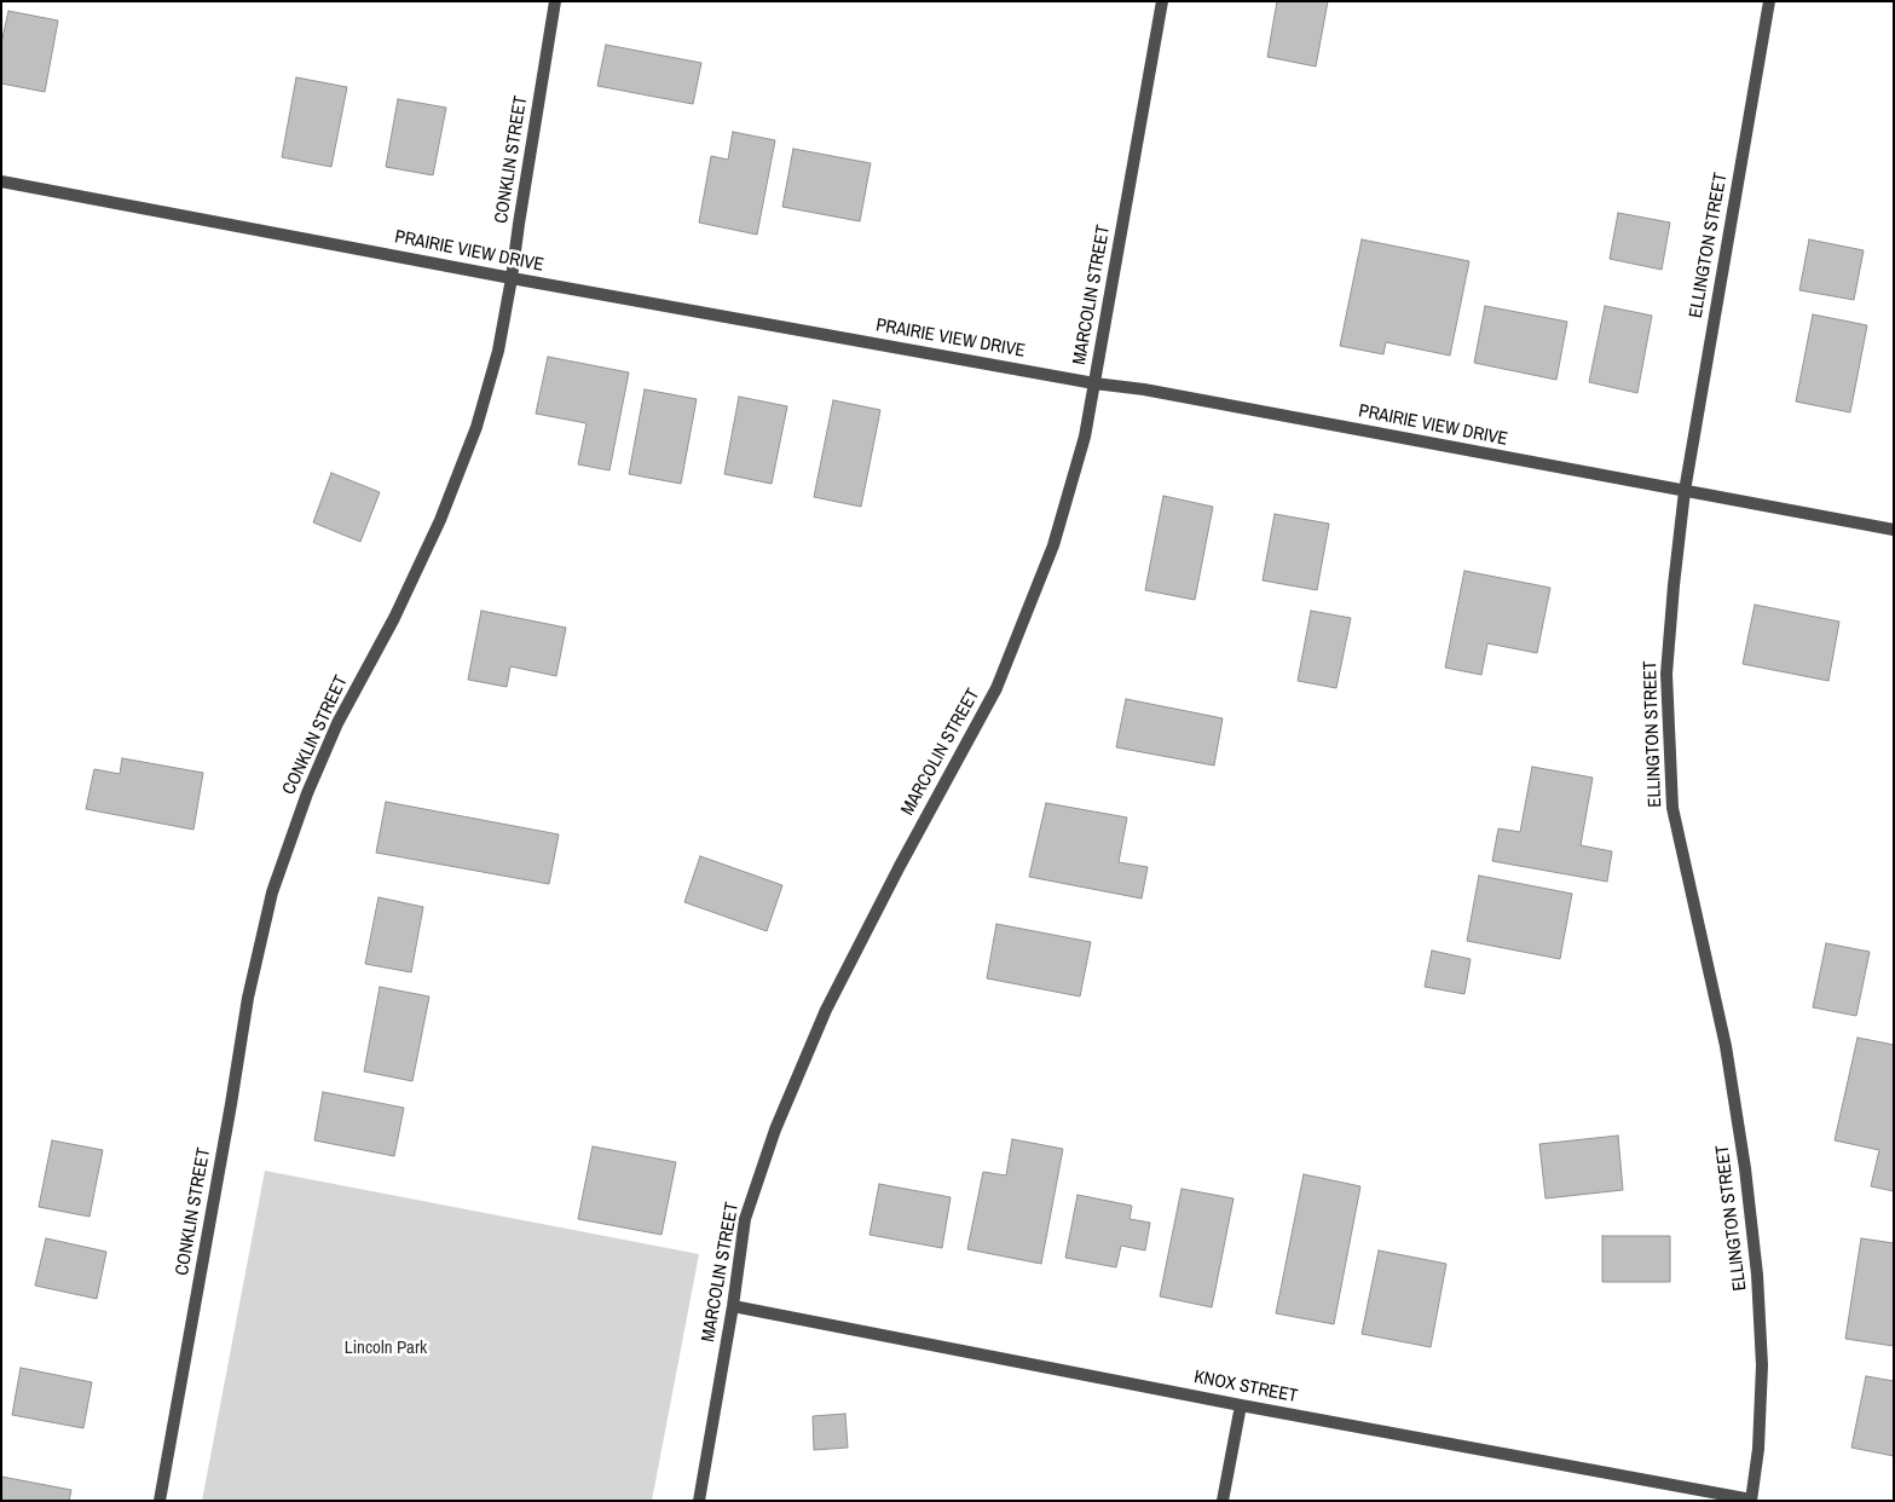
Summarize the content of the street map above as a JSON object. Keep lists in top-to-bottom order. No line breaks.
{"streets":{"street":["CONKLIN STREET","ELLINGTON STREET","PRAIRIE VIEW DRIVE","MARCOLIN STREET","KNOX STREET"]},"crossings":[["CONKLIN STREET","PRAIRIE VIEW DRIVE"],["ELLINGTON STREET","PRAIRIE VIEW DRIVE"],["ELLINGTON STREET","KNOX STREET"],["PRAIRIE VIEW DRIVE","MARCOLIN STREET"],["MARCOLIN STREET","KNOX STREET"]],"parks":["Lincoln Park"]}
